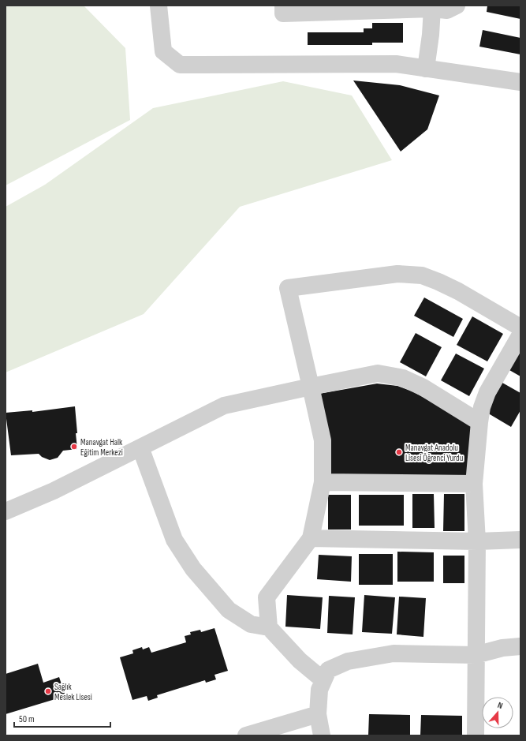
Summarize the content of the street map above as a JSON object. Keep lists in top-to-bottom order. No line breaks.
{"places":["Manavgat Halk Eğitim Merkezi","Manavgat Anadolu Lisesi Öğrenci Yurdu","Sağlık Meslek Lisesi"],"scale_bar":"50 m","north":"top"}
